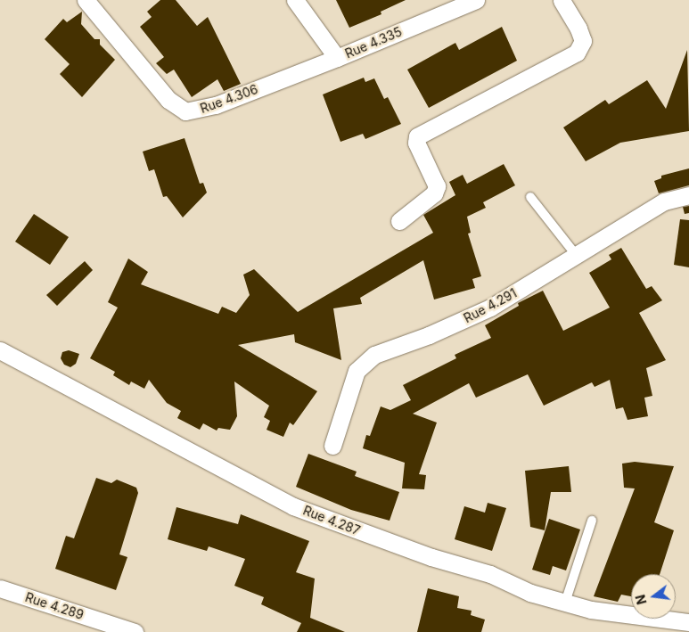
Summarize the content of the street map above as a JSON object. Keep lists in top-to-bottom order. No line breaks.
{"streets":{"street":["Rue 4.335","Rue 4.306","Rue 4.291","Rue 4.287","Rue 4.289"]},"crossings":[["Rue 4.335","Rue 4.306"]],"north":"left"}
